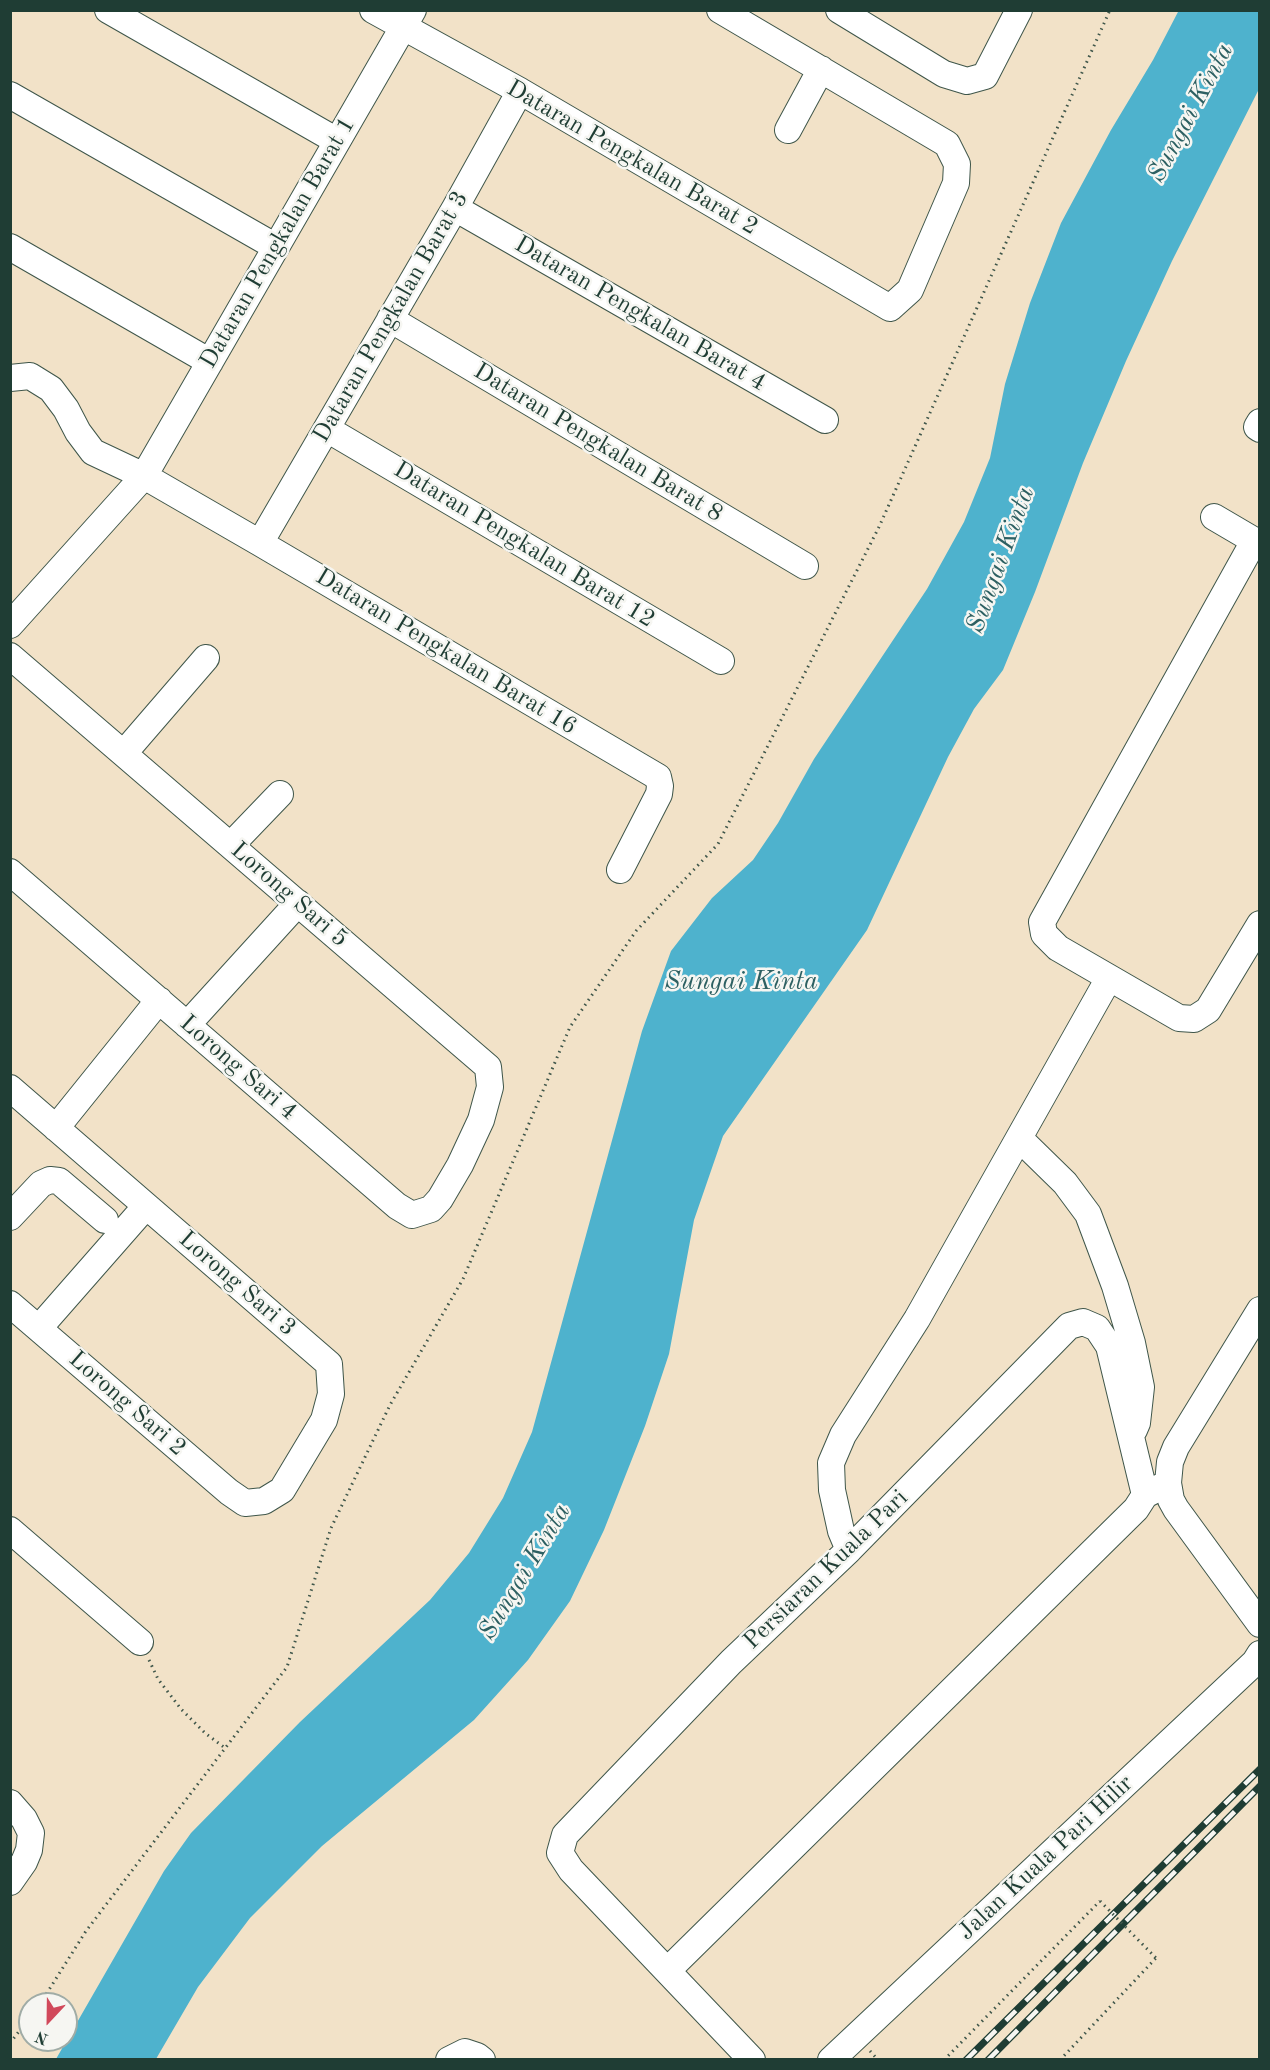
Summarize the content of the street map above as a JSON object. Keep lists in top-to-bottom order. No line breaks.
{"streets":{"street":["Dataran Pengkalan Barat 2","Dataran Pengkalan Barat 1","Dataran Pengkalan Barat 4","Dataran Pengkalan Barat 3","Dataran Pengkalan Barat 8","Dataran Pengkalan Barat 12","Dataran Pengkalan Barat 16","Lorong Sari 5","Lorong Sari 4","Lorong Sari 3","Lorong Sari 2","Persiaran Kuala Pari","Jalan Kuala Pari Hilir"]},"crossings":[["Dataran Pengkalan Barat 2","Dataran Pengkalan Barat 1"],["Dataran Pengkalan Barat 2","Dataran Pengkalan Barat 3"],["Dataran Pengkalan Barat 1","Dataran Pengkalan Barat 16"],["Dataran Pengkalan Barat 4","Dataran Pengkalan Barat 3"],["Dataran Pengkalan Barat 3","Dataran Pengkalan Barat 8"],["Dataran Pengkalan Barat 3","Dataran Pengkalan Barat 12"],["Dataran Pengkalan Barat 3","Dataran Pengkalan Barat 16"],["Lorong Sari 5","Lorong Sari 4"],["Lorong Sari 3","Lorong Sari 2"]],"water":["Sungai Kinta"],"north":"bottom"}
